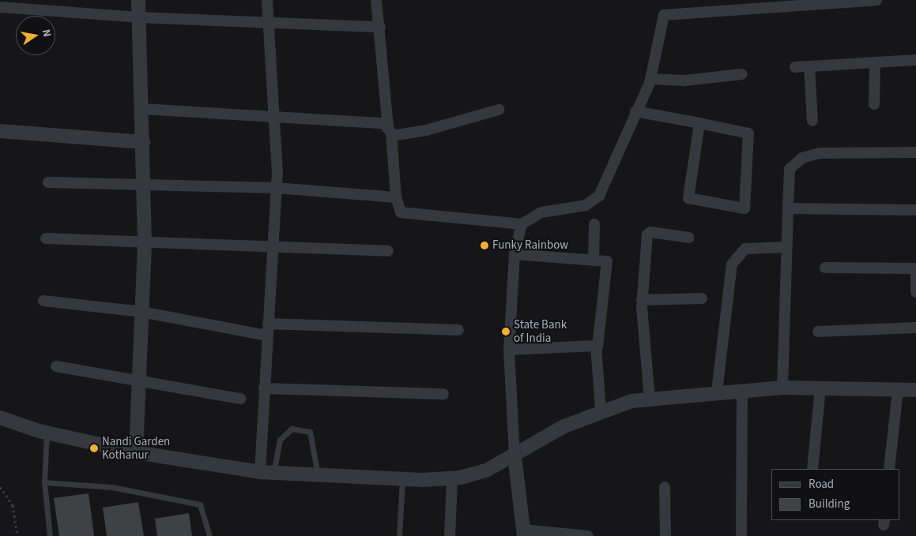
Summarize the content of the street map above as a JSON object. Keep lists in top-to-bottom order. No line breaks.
{"places":["Funky Rainbow","State Bank of India","Nandi Garden Kothanur"],"legend":["Road","Building"],"north":"right"}
